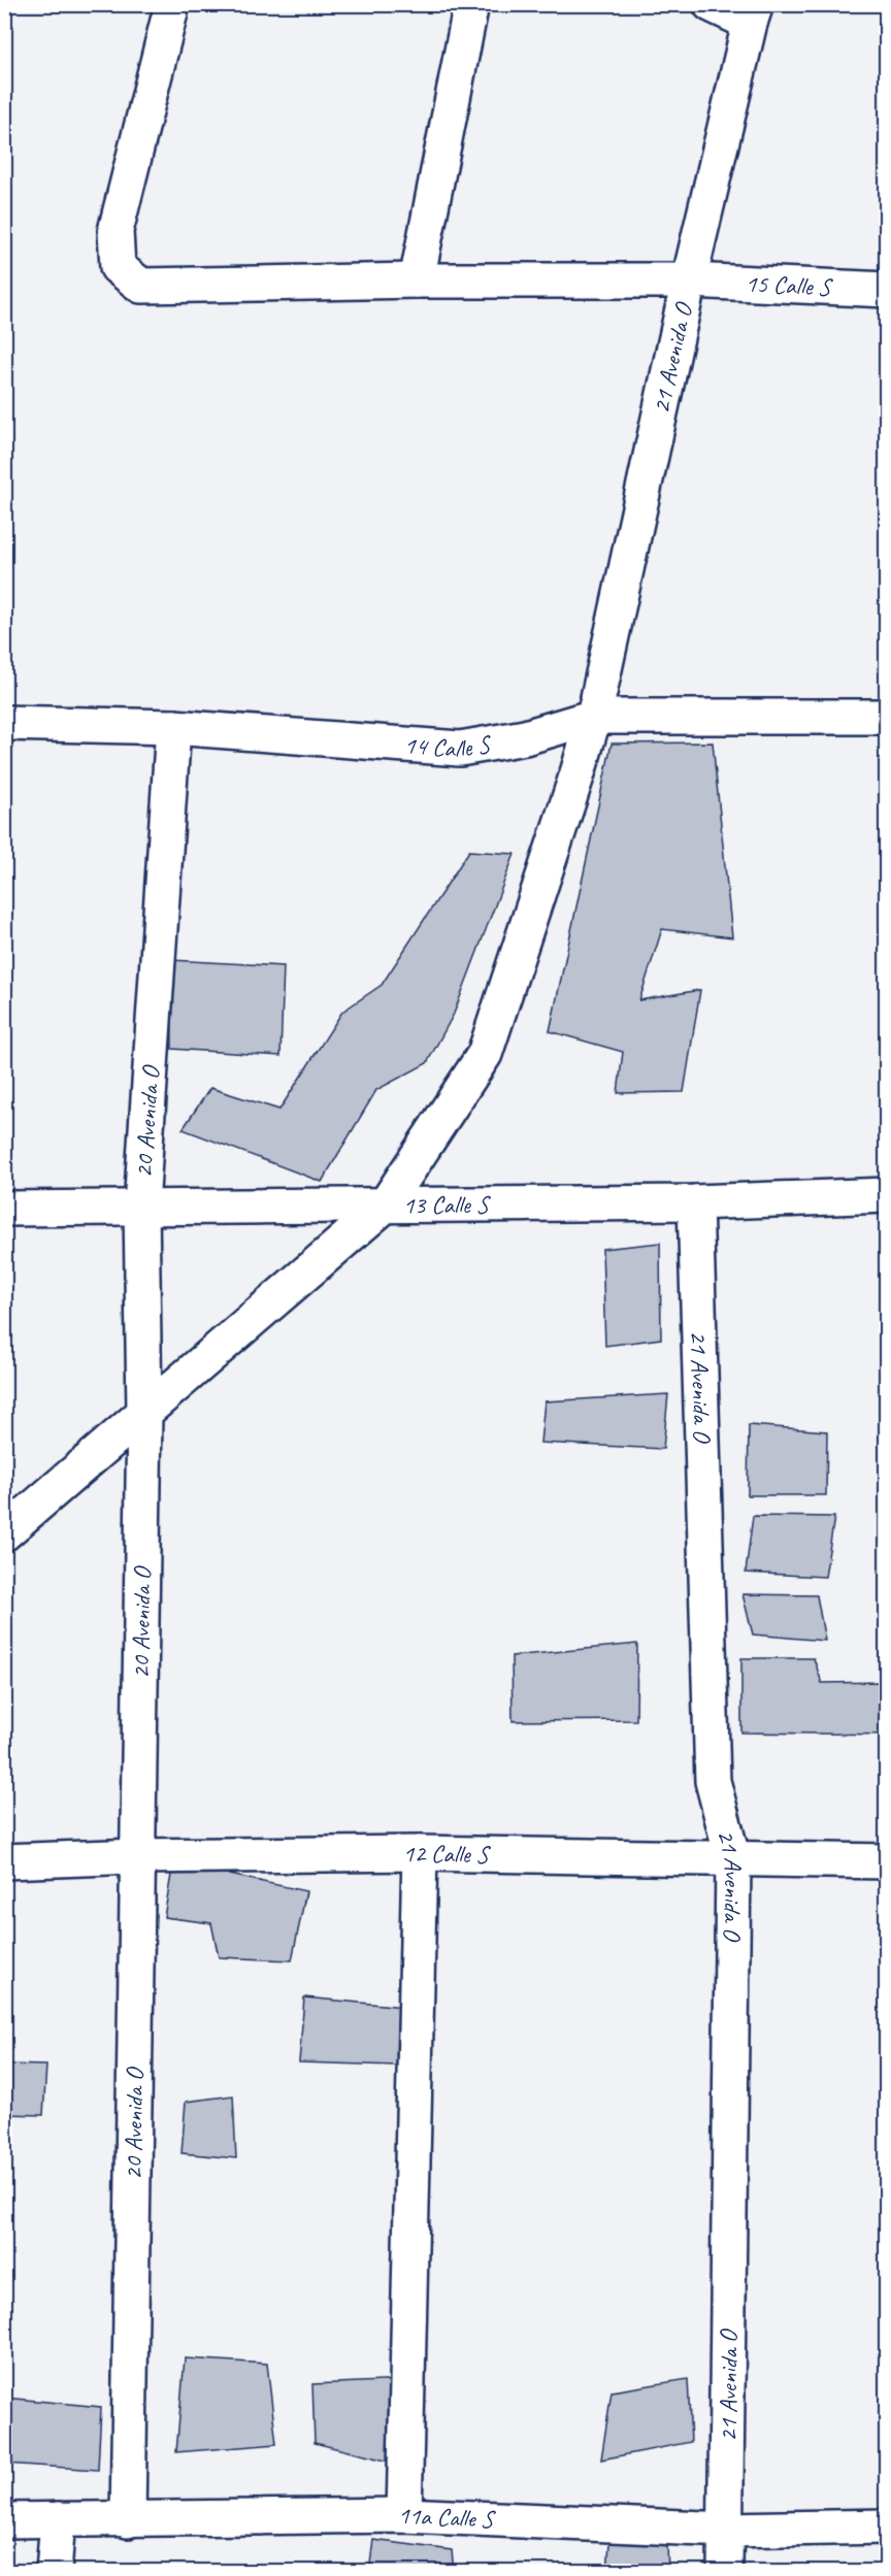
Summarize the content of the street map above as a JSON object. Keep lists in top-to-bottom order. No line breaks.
{"streets":{"street":["15 Calle S","21 Avenida O","14 Calle S","20 Avenida O","13 Calle S","12 Calle S","11a Calle S"]},"crossings":[["15 Calle S","21 Avenida O"],["21 Avenida O","14 Calle S"],["21 Avenida O","20 Avenida O"],["21 Avenida O","13 Calle S"],["21 Avenida O","12 Calle S"],["21 Avenida O","11a Calle S"],["14 Calle S","20 Avenida O"],["20 Avenida O","13 Calle S"],["20 Avenida O","12 Calle S"],["20 Avenida O","11a Calle S"]]}
